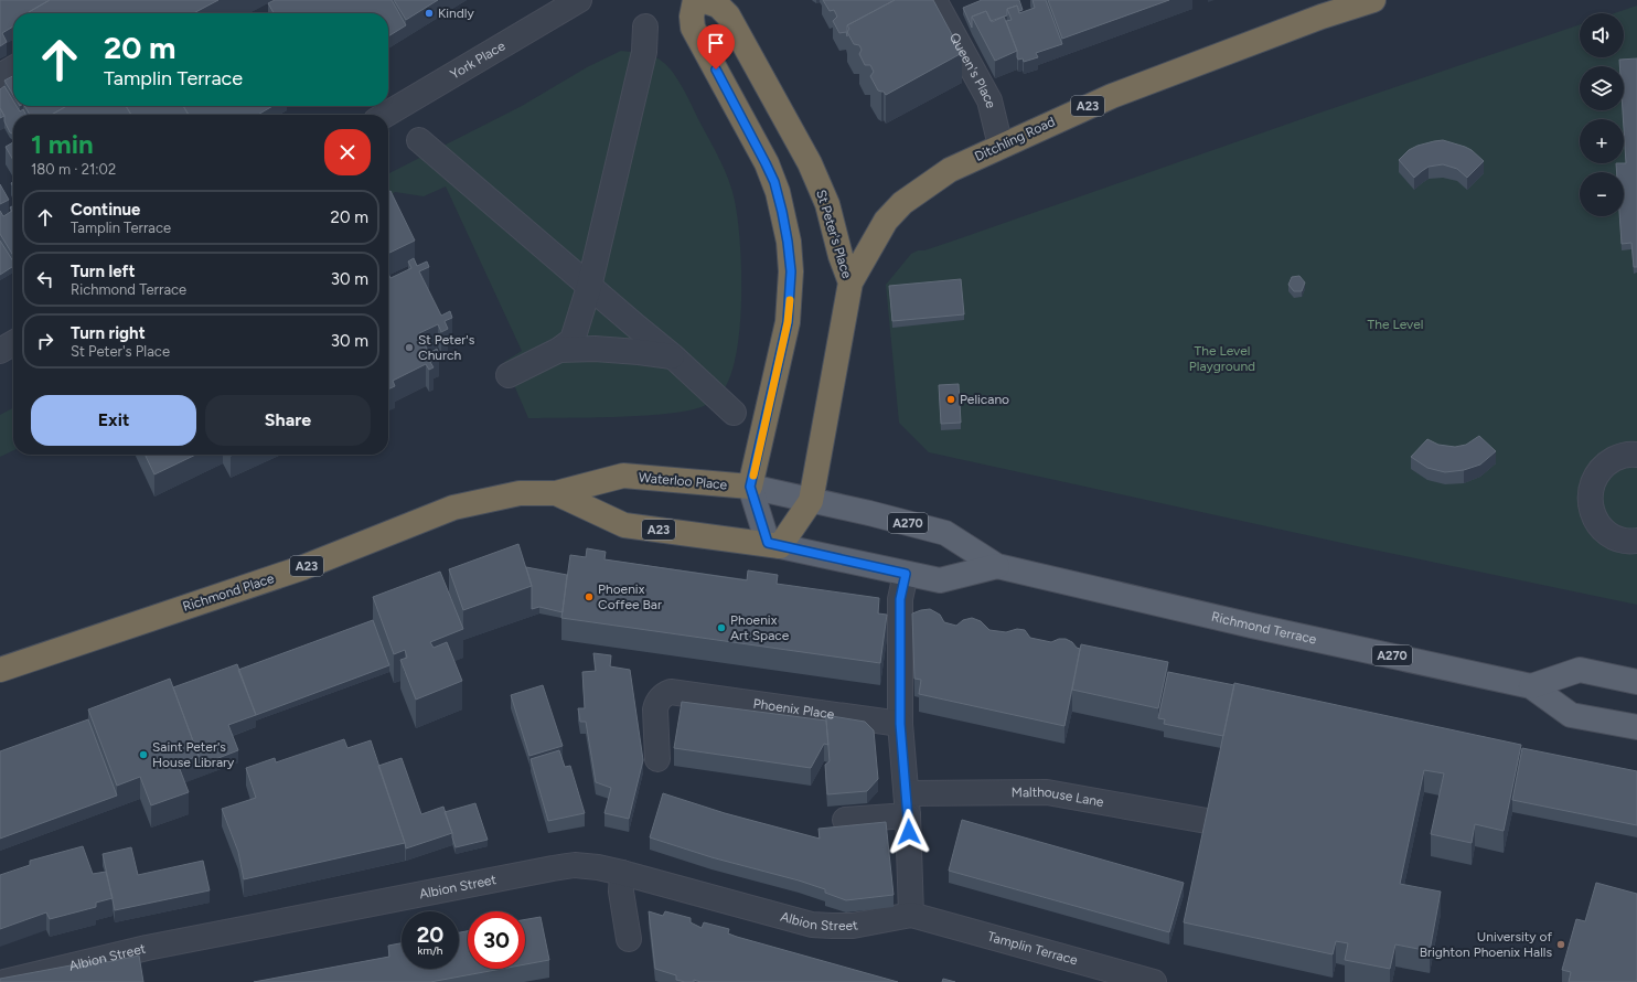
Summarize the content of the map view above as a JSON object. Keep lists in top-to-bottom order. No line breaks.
{"streets":{"highway":["A23","Ditchling Road","St Peter's Place","Waterloo Place","Richmond Place"],"main road":["A270","Richmond Terrace"],"street":["York Place","Queen's Place","Phoenix Place","Malthouse Lane","Albion Street","Tamplin Terrace"]},"crossings":[["Queen's Place","Ditchling Road"],["Ditchling Road","St Peter's Place"],["St Peter's Place","Waterloo Place"],["St Peter's Place","Richmond Terrace"],["Waterloo Place","Richmond Place"],["Waterloo Place","Richmond Terrace"],["Albion Street","Tamplin Terrace"]],"parks":["The Level","The Level Playground"],"places":["Kindly","St Peter's Church","Pelicano","Phoenix Coffee Bar","Phoenix Art Space","Saint Peter's House Library","University of Brighton Phoenix Halls"],"page":{"map_buttons":["+","−"],"turn":["20 m","Tamplin Terrace"],"heading":["1 min","180 m · 21:02"],"list":[{"name":"Continue","note":"Tamplin Terrace","value":"20 m"},{"name":"Turn left","note":"Richmond Terrace","value":"30 m"},{"name":"Turn right","note":"St Peter's Place","value":"30 m"}],"buttons":["Exit","Share"],"speed":"20 km/h","limit":"30"}}
